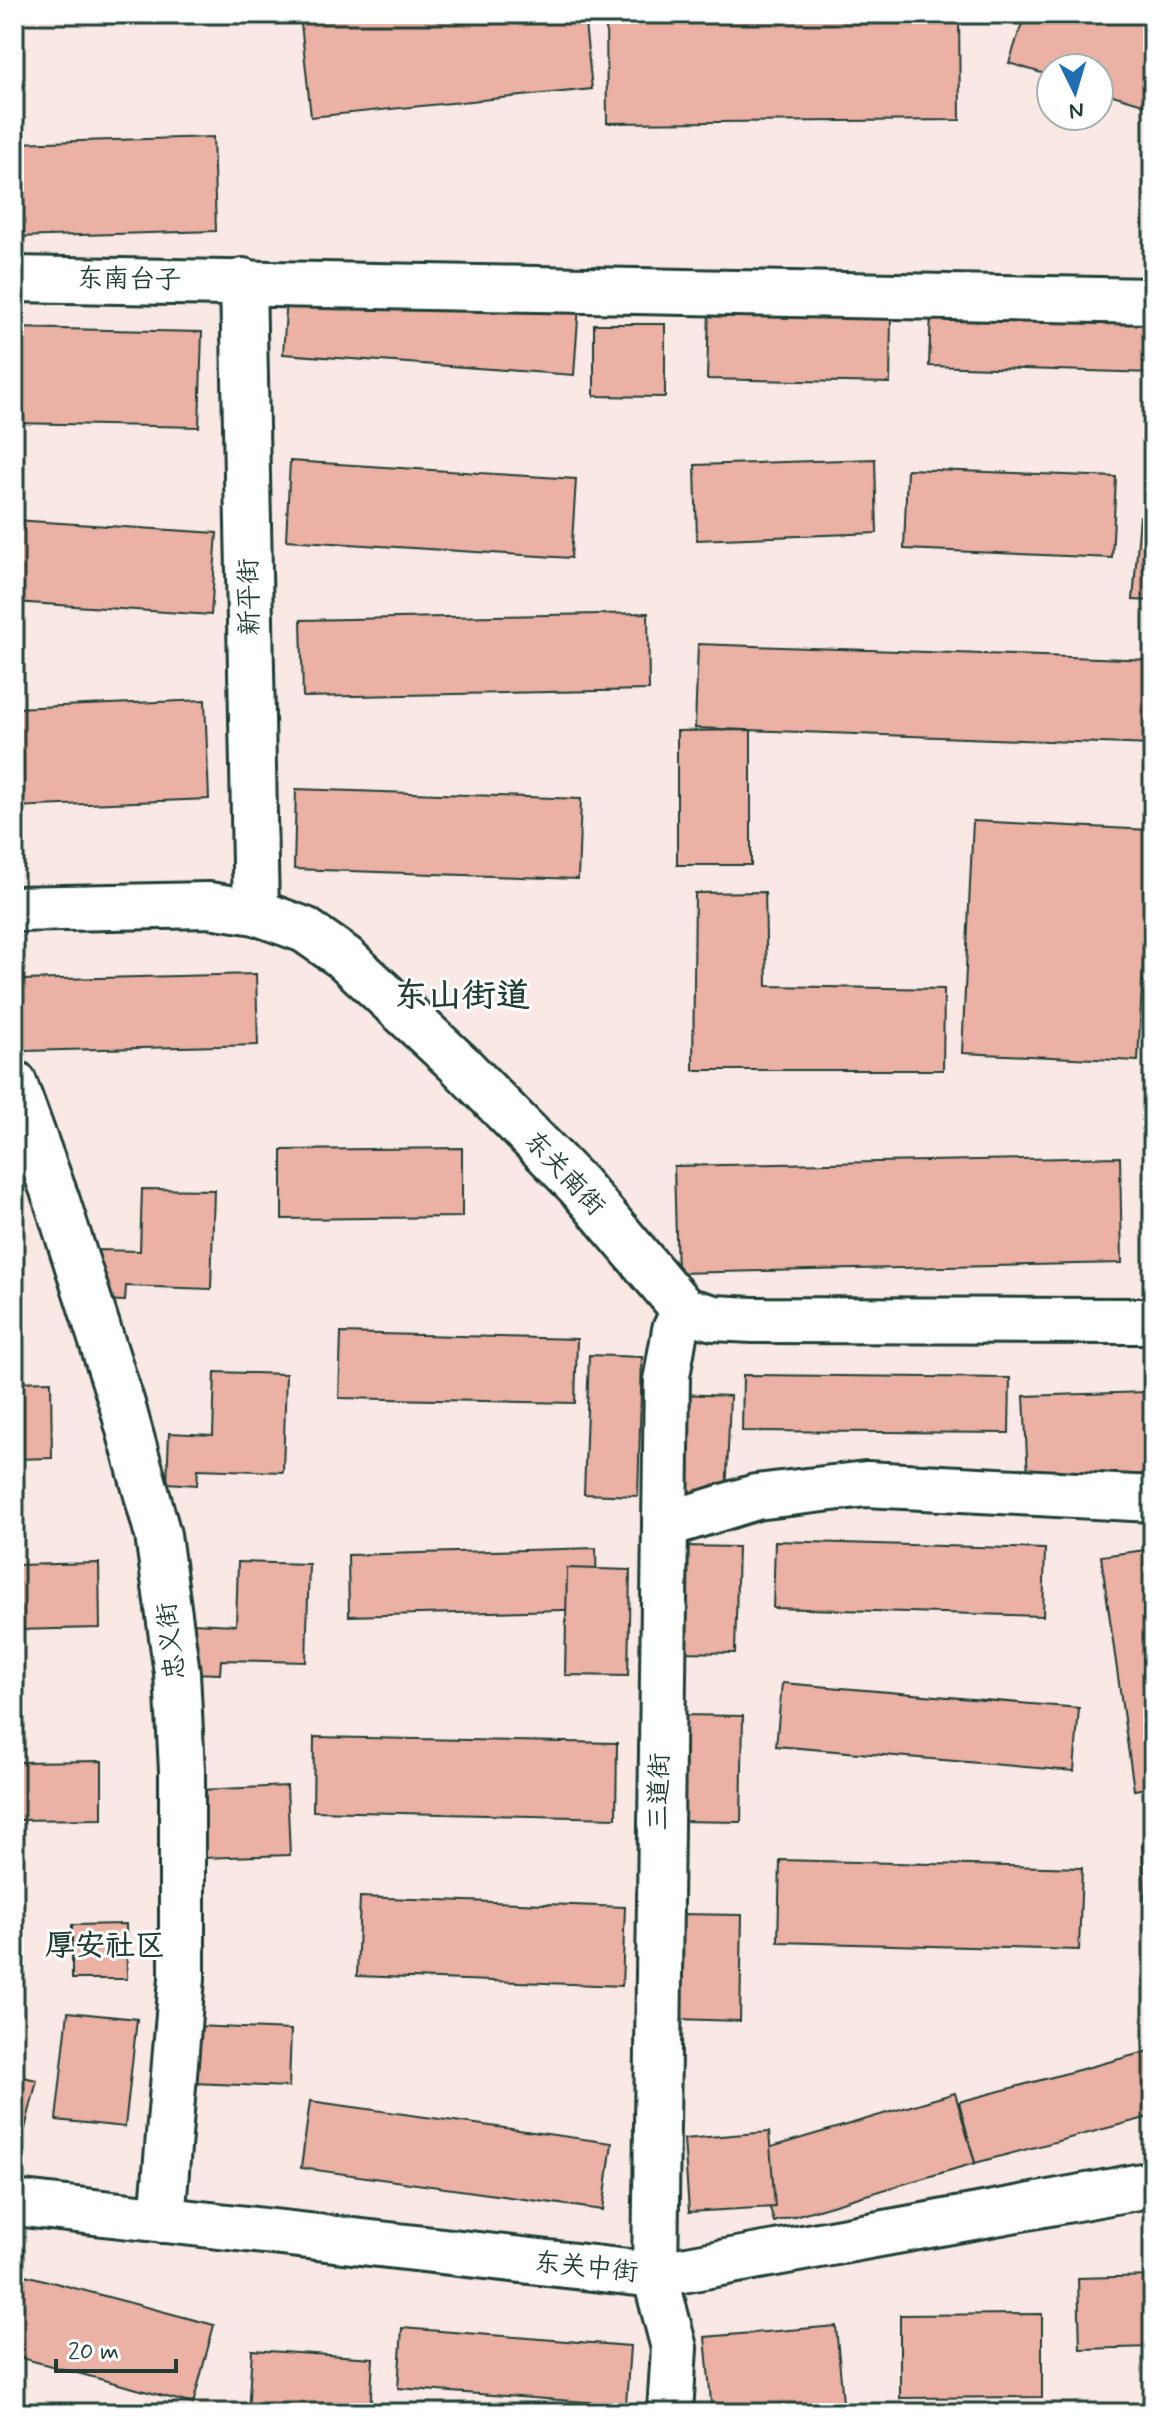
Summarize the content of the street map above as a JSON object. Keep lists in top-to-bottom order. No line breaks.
{"streets":{"street":["东南台子","新平街","东关南街","忠义街","三道街","东关中街"]},"crossings":[["东南台子","新平街"],["新平街","东关南街"],["东关南街","三道街"],["忠义街","东关中街"],["三道街","东关中街"]],"districts":["东山街道","厚安社区"],"scale_bar":"20 m","north":"bottom"}
